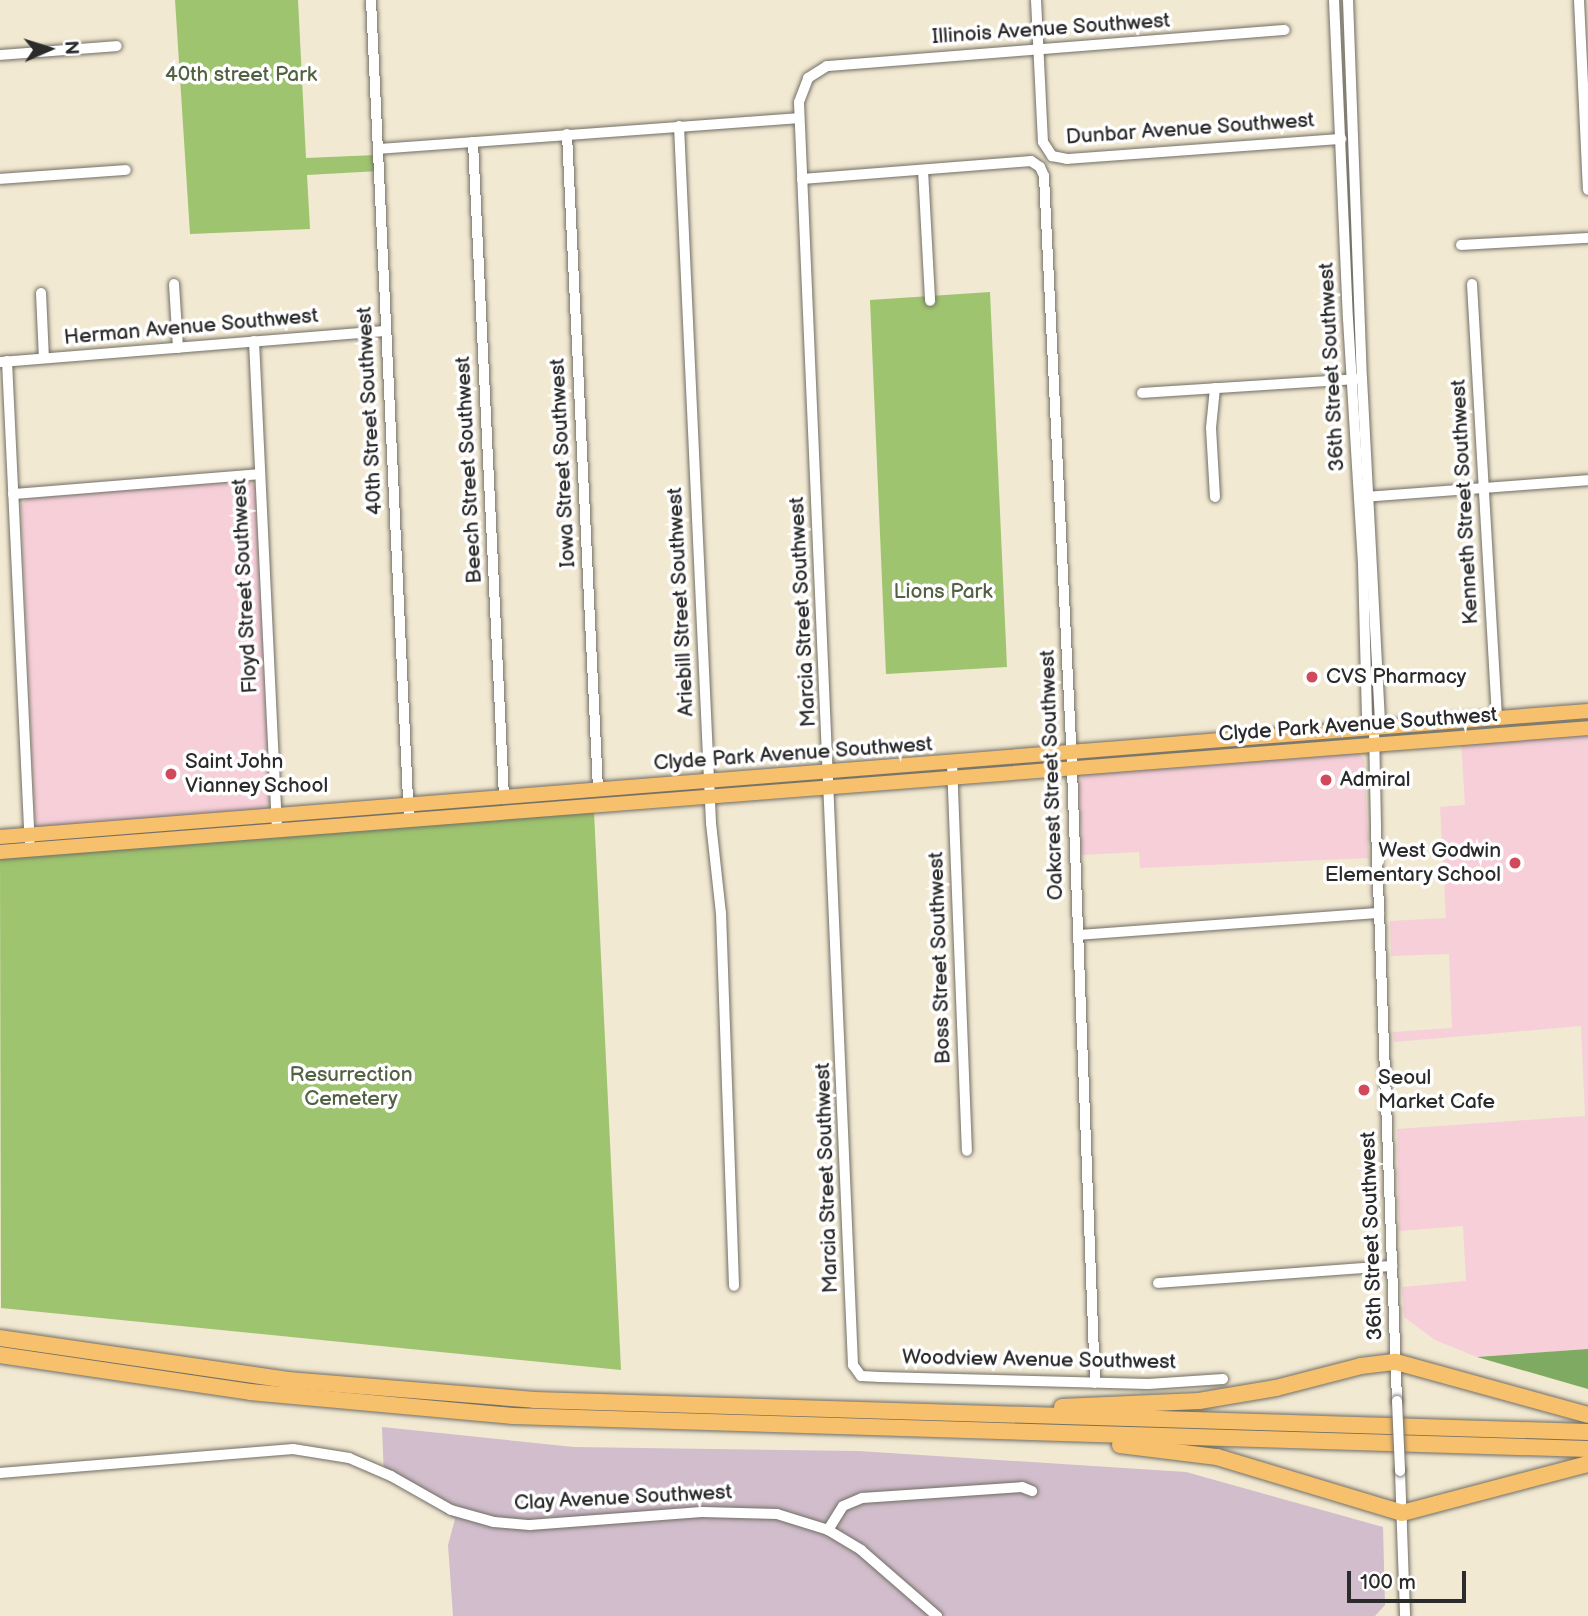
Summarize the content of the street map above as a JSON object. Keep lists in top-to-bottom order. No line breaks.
{"streets":{"main road":["Clyde Park Avenue Southwest"],"street":["Illinois Avenue Southwest","Dunbar Avenue Southwest","Herman Avenue Southwest","36th Street Southwest","40th Street Southwest","Iowa Street Southwest","Beech Street Southwest","Kenneth Street Southwest","Floyd Street Southwest","Ariebill Street Southwest","Marcia Street Southwest","Oakcrest Street Southwest","Boss Street Southwest","Woodview Avenue Southwest","Clay Avenue Southwest"]},"crossings":[["Illinois Avenue Southwest","Dunbar Avenue Southwest"],["Illinois Avenue Southwest","Marcia Street Southwest"],["Dunbar Avenue Southwest","36th Street Southwest"],["Dunbar Avenue Southwest","Marcia Street Southwest"],["Dunbar Avenue Southwest","Oakcrest Street Southwest"],["Herman Avenue Southwest","40th Street Southwest"],["Herman Avenue Southwest","Floyd Street Southwest"],["36th Street Southwest","Clyde Park Avenue Southwest"],["40th Street Southwest","Clyde Park Avenue Southwest"],["Iowa Street Southwest","Clyde Park Avenue Southwest"],["Beech Street Southwest","Clyde Park Avenue Southwest"],["Kenneth Street Southwest","Clyde Park Avenue Southwest"],["Floyd Street Southwest","Clyde Park Avenue Southwest"],["Ariebill Street Southwest","Clyde Park Avenue Southwest"],["Marcia Street Southwest","Clyde Park Avenue Southwest"],["Marcia Street Southwest","Woodview Avenue Southwest"],["Clyde Park Avenue Southwest","Oakcrest Street Southwest"],["Clyde Park Avenue Southwest","Boss Street Southwest"],["Oakcrest Street Southwest","Woodview Avenue Southwest"]],"parks":["40th street Park","Lions Park","Resurrection Cemetery"],"places":["CVS Pharmacy","Saint John Vianney School","Admiral","West Godwin Elementary School","Seoul Market Cafe"],"scale_bar":"100 m","north":"right"}
